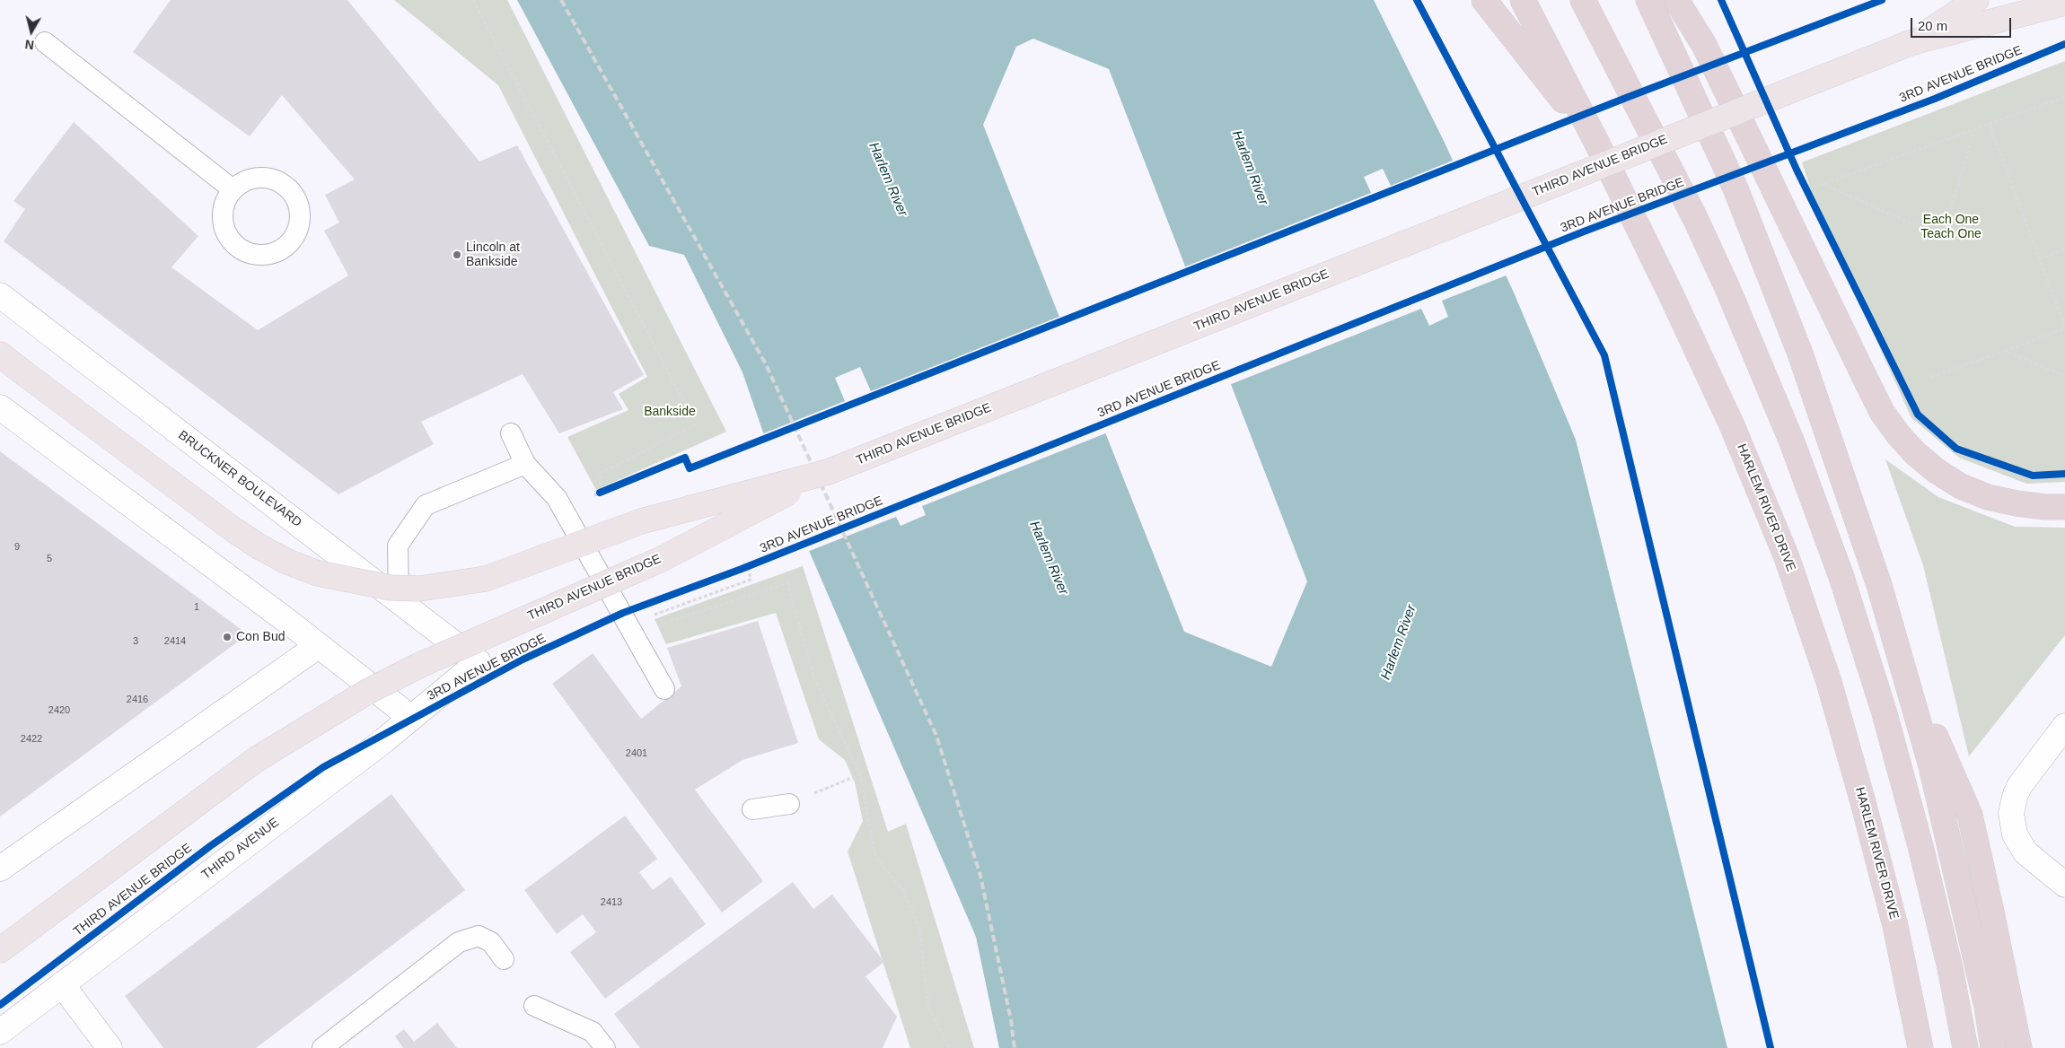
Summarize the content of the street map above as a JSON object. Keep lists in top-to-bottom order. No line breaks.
{"streets":{"highway":["HARLEM RIVER DRIVE"],"main road":["THIRD AVENUE BRIDGE"],"street":["BRUCKNER BOULEVARD","THIRD AVENUE"],"cycle path":["3RD AVENUE BRIDGE"]},"crossings":[["BRUCKNER BOULEVARD","THIRD AVENUE"]],"water":["Harlem River"],"parks":["Each One Teach One","Bankside"],"places":["Lincoln at Bankside","Con Bud"],"house_numbers":["9","5","1","3","2414","2416","2420","2422","2401","2413"],"scale_bar":"20 m","north":"bottom"}
